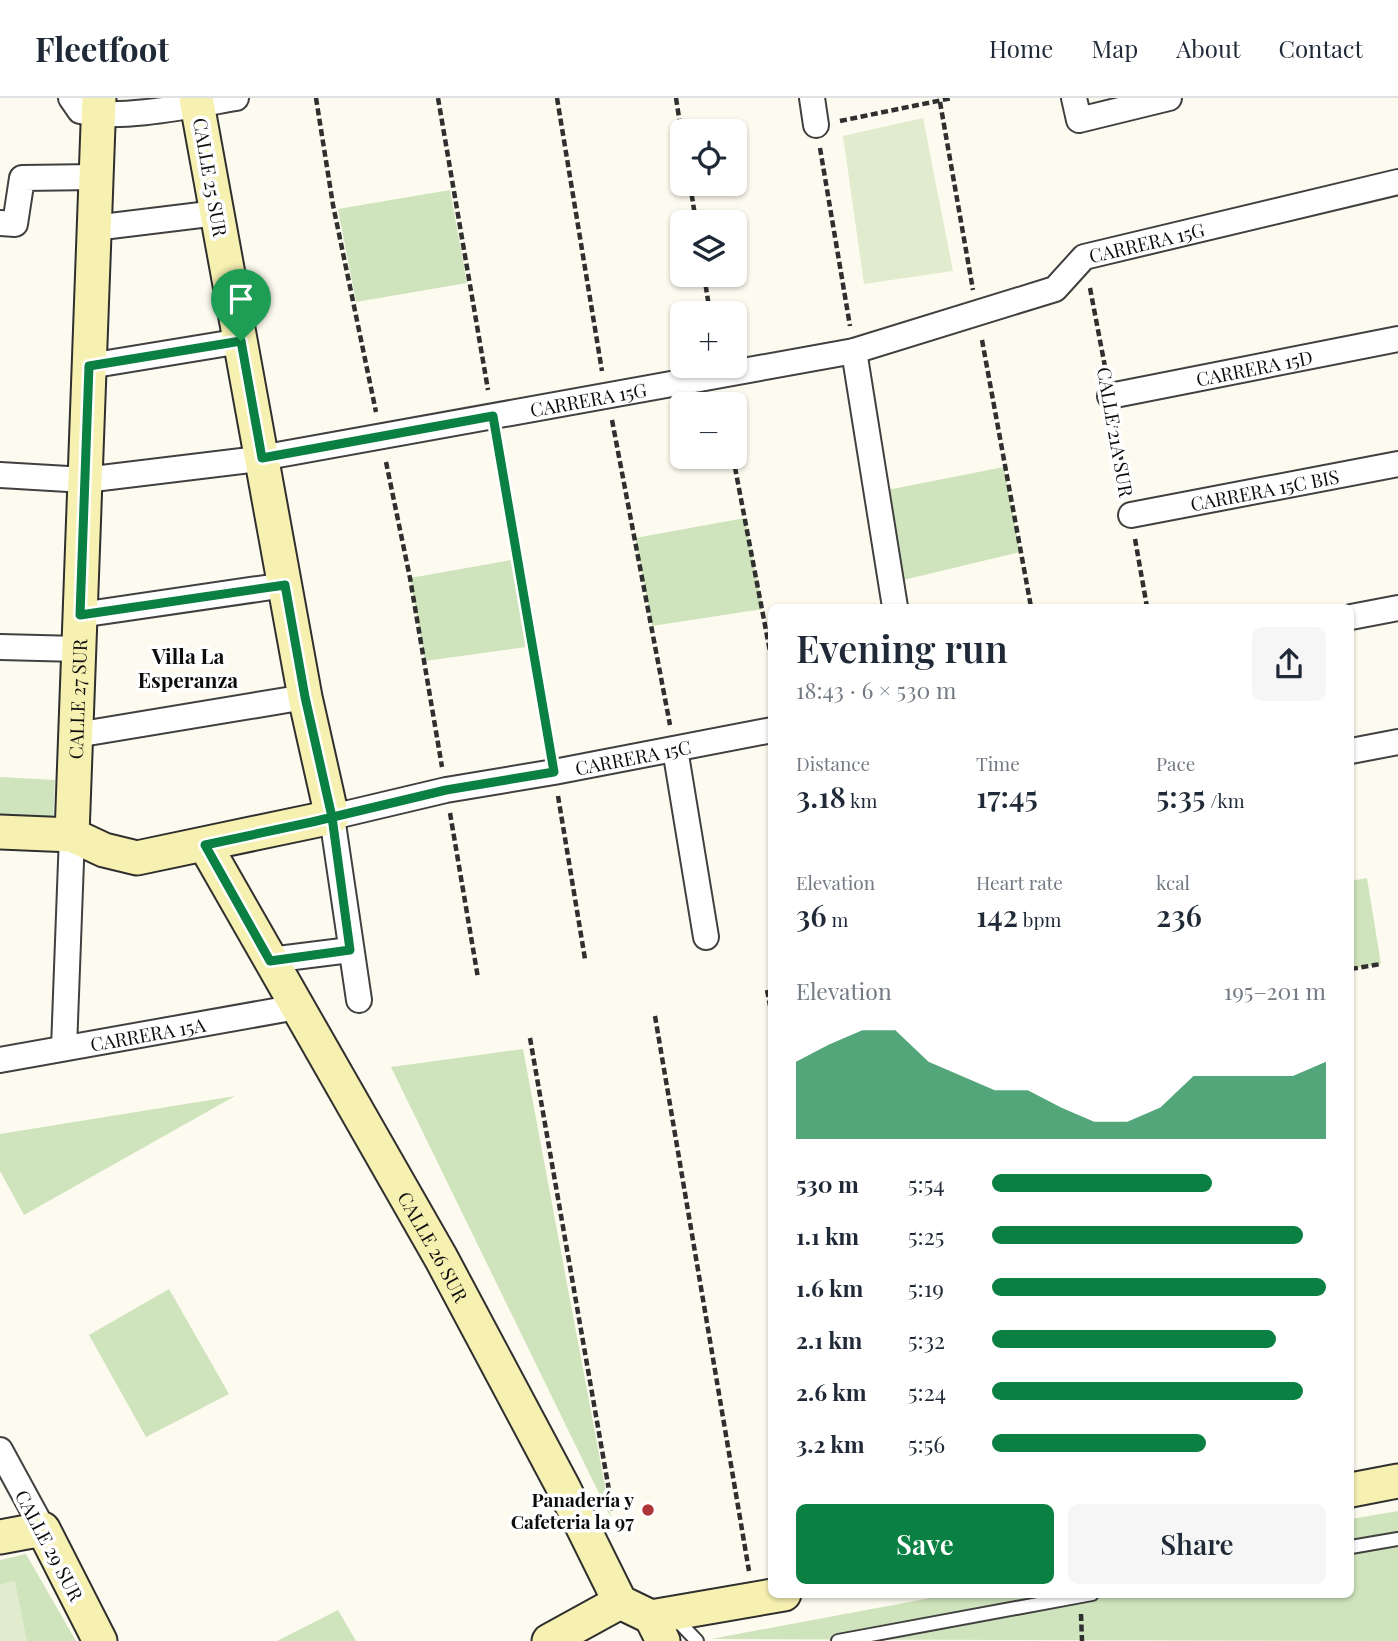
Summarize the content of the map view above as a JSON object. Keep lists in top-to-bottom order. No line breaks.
{"streets":{"street":["CALLE 25 SUR","CARRERA 15G","CARRERA 15D","CARRERA 15C BIS","CALLE 27 SUR","CARRERA 15C","CARRERA 15A","CALLE 26 SUR","CALLE 29 SUR"],"path":["CALLE 21A SUR"]},"crossings":[["CALLE 25 SUR","CARRERA 15G"],["CALLE 25 SUR","CARRERA 15C"],["CARRERA 15G","CALLE 21A SUR"],["CARRERA 15G","CALLE 27 SUR"],["CARRERA 15D","CALLE 21A SUR"],["CALLE 21A SUR","CARRERA 15C BIS"],["CALLE 27 SUR","CARRERA 15C"],["CALLE 27 SUR","CARRERA 15A"],["CARRERA 15C","CALLE 26 SUR"],["CARRERA 15A","CALLE 26 SUR"]],"districts":["Villa La Esperanza"],"places":["Panadería y Cafeteria la 97"],"page":{"header":"Fleetfoot","nav":["Home","Map","About","Contact"],"map_buttons":["+","−"],"heading":["Evening run","18:43 · 6 × 530 m"],"stats":[["Distance","3.18 km"],["Time","17:45"],["Pace","5:35 /km"],["Elevation","36 m"],["Heart rate","142 bpm"],["kcal","236"]],"chart":["Elevation","195–201 m"],"list":[{"name":"530 m","note":"5:54"},{"name":"1.1 km","note":"5:25"},{"name":"1.6 km","note":"5:19"},{"name":"2.1 km","note":"5:32"},{"name":"2.6 km","note":"5:24"},{"name":"3.2 km","note":"5:56"}],"buttons":["Save","Share"]}}
